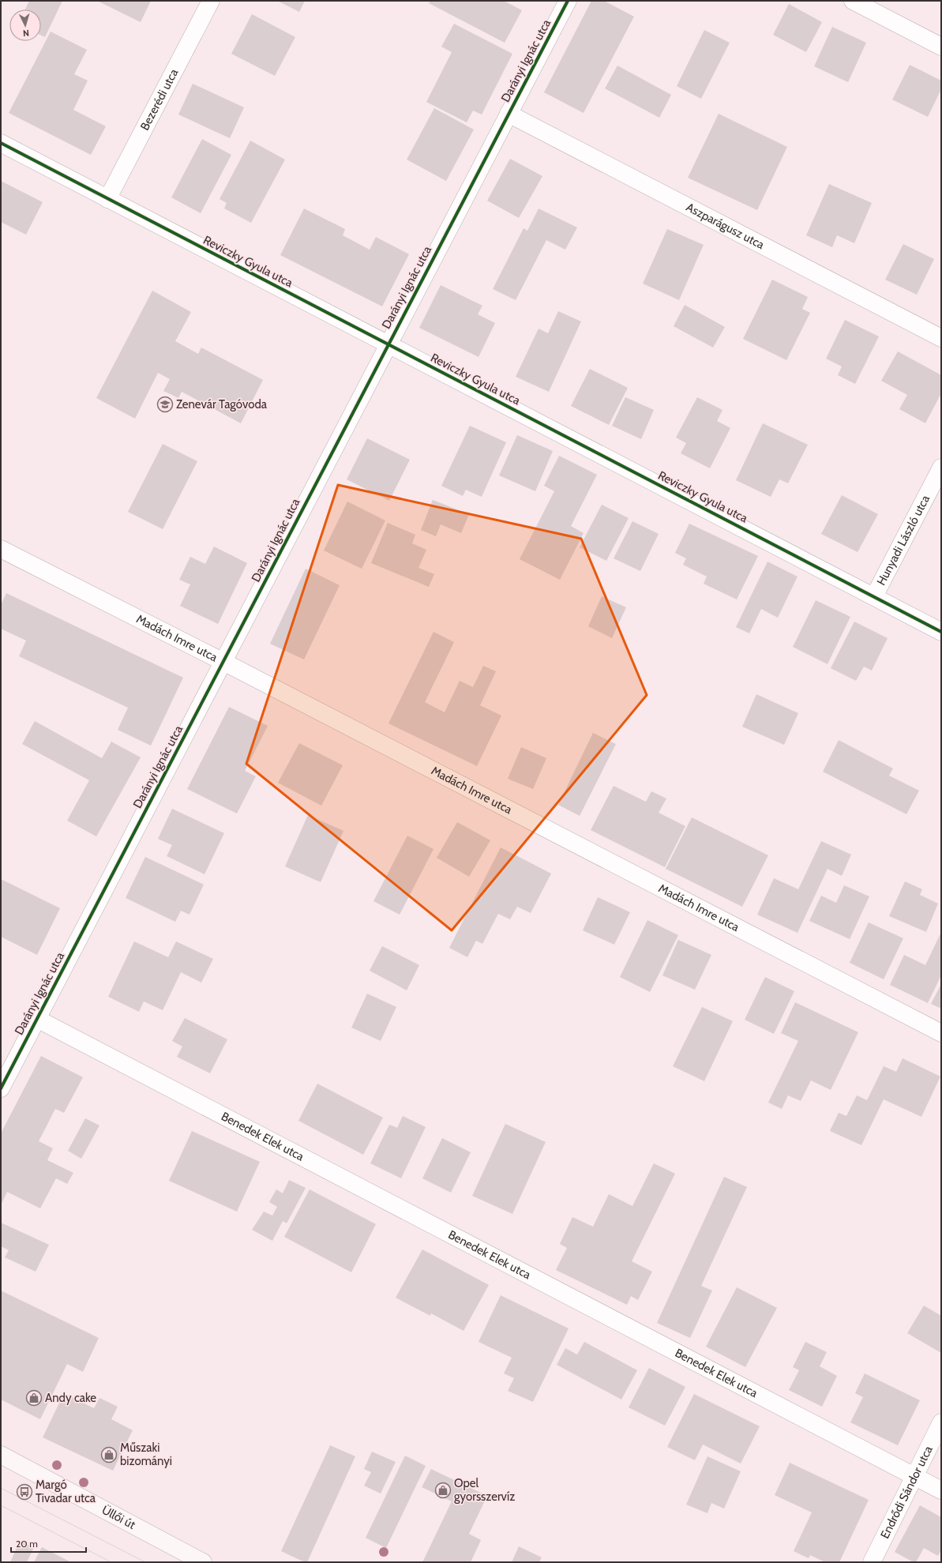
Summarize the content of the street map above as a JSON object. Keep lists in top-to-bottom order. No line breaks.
{"streets":{"main road":["Üllői út"],"street":["Darányi Ignác utca","Bezerédi utca","Aszparágusz utca","Reviczky Gyula utca","Hunyadi László utca","Madách Imre utca","Benedek Elek utca","Endrődi Sándor utca"]},"crossings":[["Darányi Ignác utca","Aszparágusz utca"],["Darányi Ignác utca","Reviczky Gyula utca"],["Darányi Ignác utca","Madách Imre utca"],["Darányi Ignác utca","Benedek Elek utca"],["Bezerédi utca","Reviczky Gyula utca"],["Reviczky Gyula utca","Hunyadi László utca"],["Benedek Elek utca","Endrődi Sándor utca"]],"places":{"school or university":["Zenevár Tagóvoda"],"shop":["Andy cake","Műszaki bizományi","Opel gyorsszervíz"],"bus stop":["Margó Tivadar utca"]},"scale_bar":"20 m","north":"bottom"}
